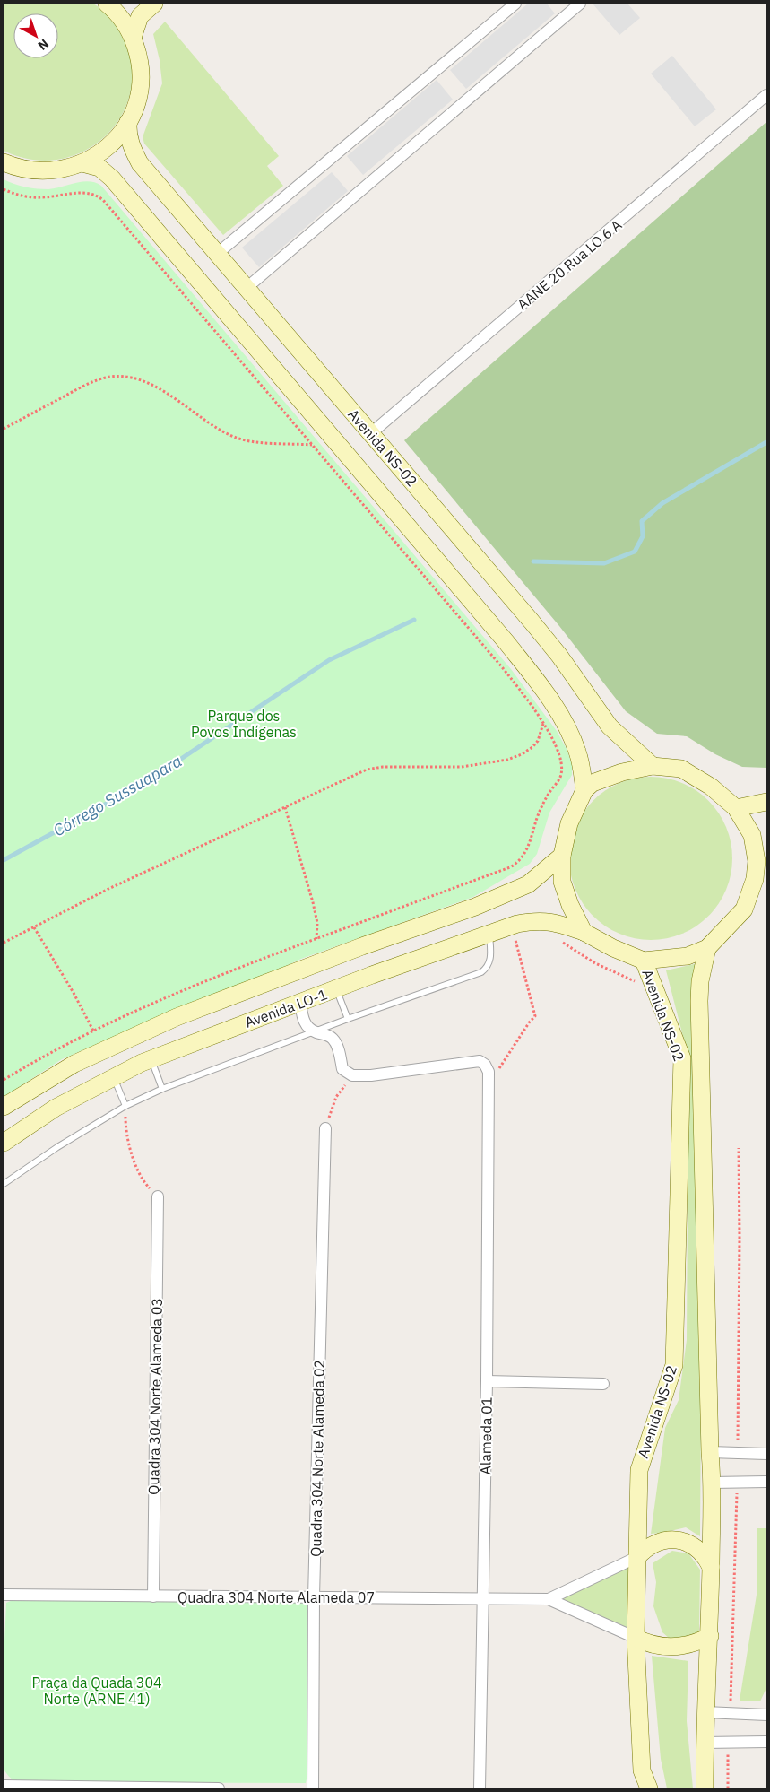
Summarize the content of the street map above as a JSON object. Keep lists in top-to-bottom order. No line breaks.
{"streets":{"street":["AANE 20 Rua LO 6 A","Avenida NS-02","Avenida LO-1","Quadra 304 Norte Alameda 03","Alameda 01","Quadra 304 Norte Alameda 02","Quadra 304 Norte Alameda 07"]},"crossings":[["AANE 20 Rua LO 6 A","Avenida NS-02"],["Avenida NS-02","Avenida LO-1"],["Avenida NS-02","Quadra 304 Norte Alameda 07"],["Quadra 304 Norte Alameda 03","Quadra 304 Norte Alameda 07"],["Alameda 01","Quadra 304 Norte Alameda 07"],["Quadra 304 Norte Alameda 02","Quadra 304 Norte Alameda 07"]],"water":["Córrego Sussuapara"],"parks":["Parque dos Povos Indígenas","Praça da Quada 304 Norte (ARNE 41)"],"north":"bottom right"}
